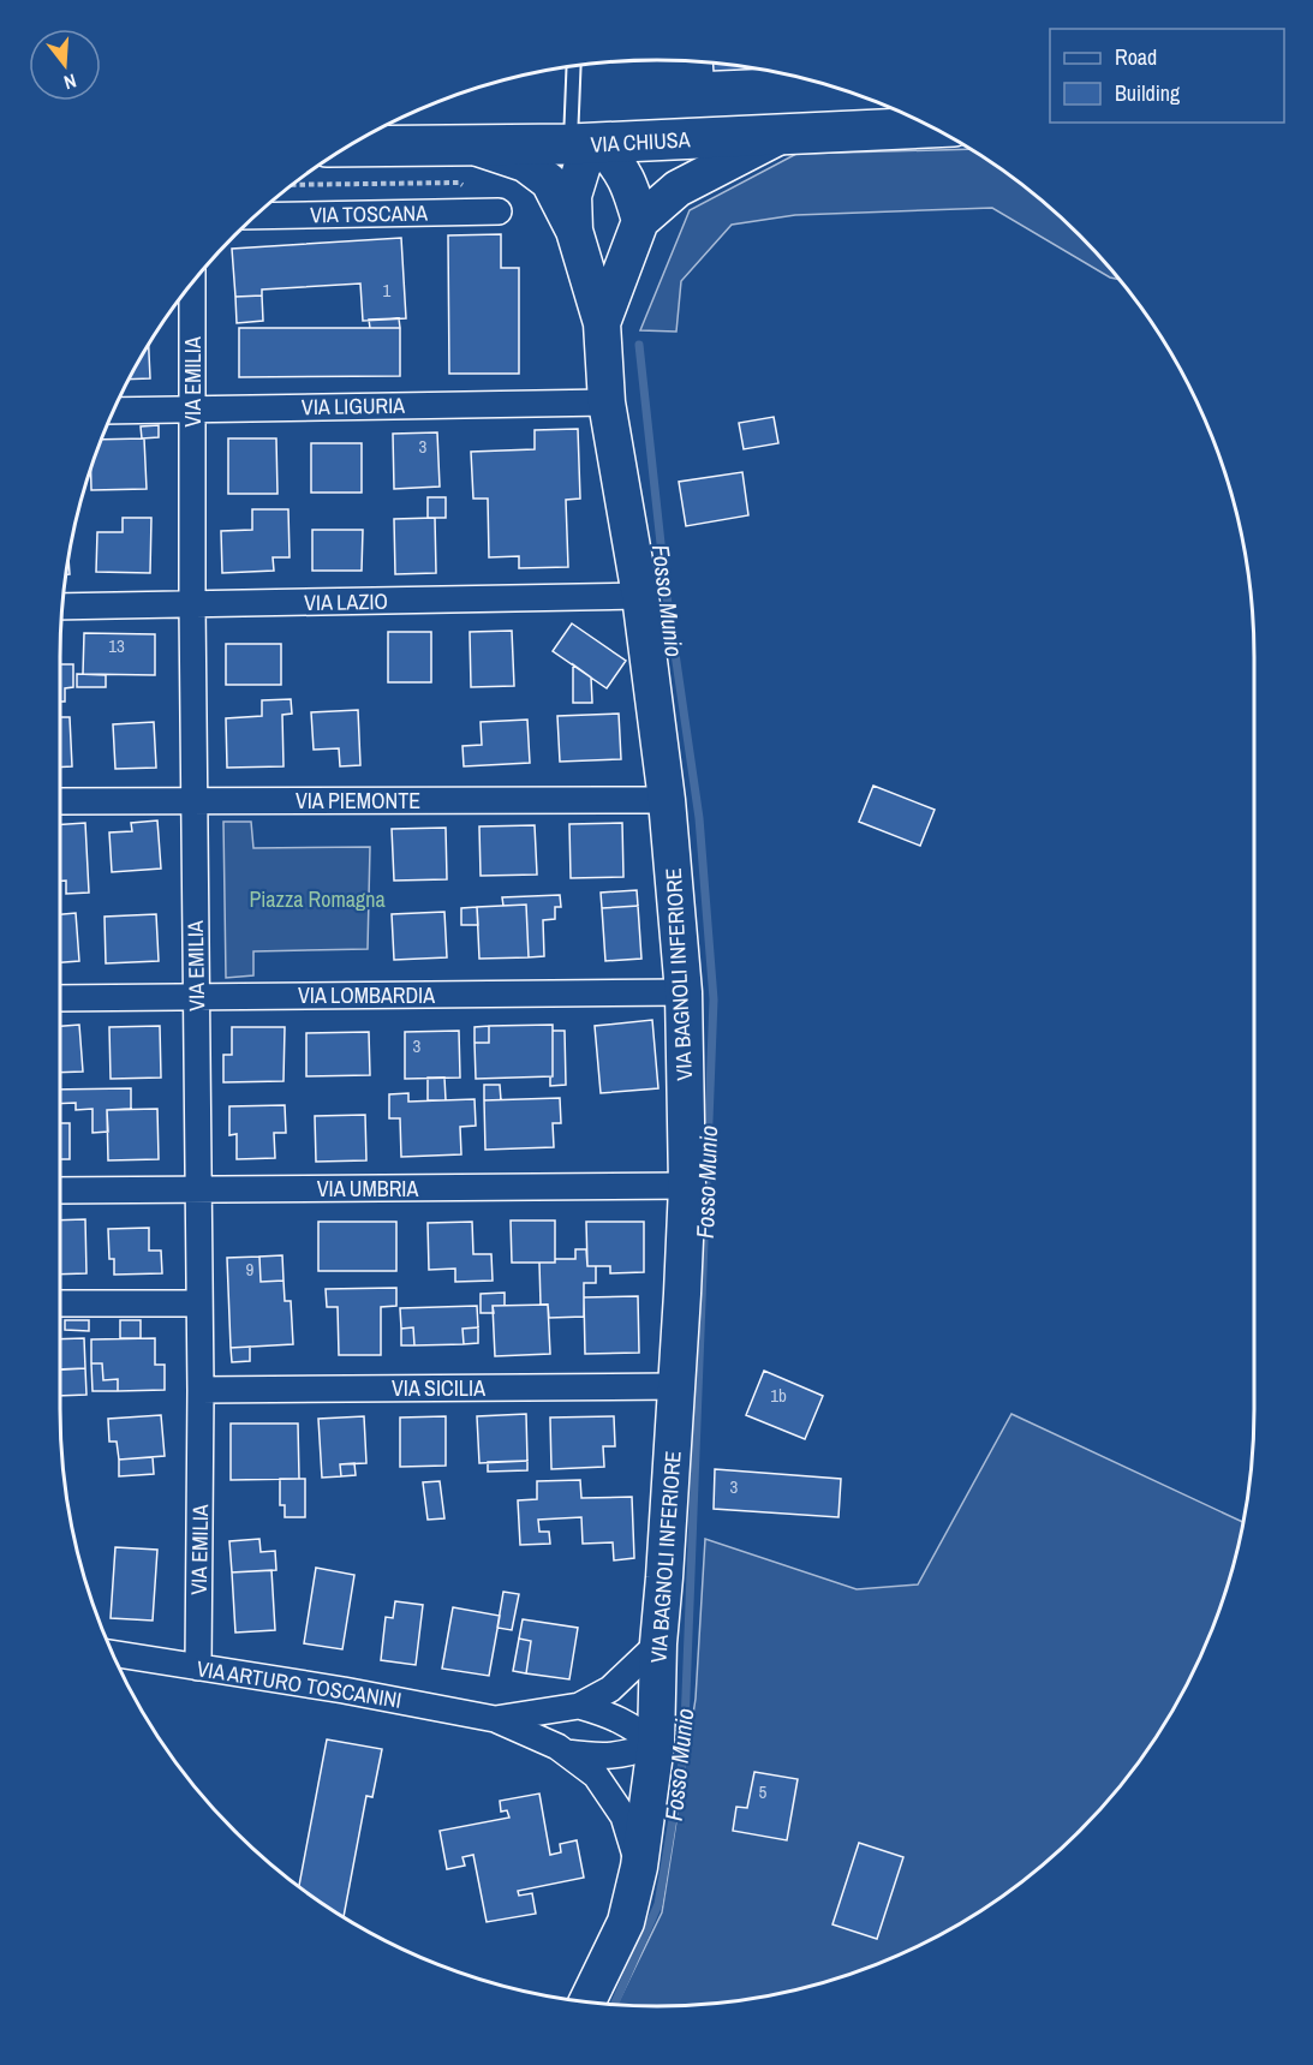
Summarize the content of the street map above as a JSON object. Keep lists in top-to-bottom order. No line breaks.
{"streets":{"main road":["VIA CHIUSA"],"street":["VIA TOSCANA","VIA EMILIA","VIA LIGURIA","VIA LAZIO","VIA PIEMONTE","VIA BAGNOLI INFERIORE","VIA LOMBARDIA","VIA UMBRIA","VIA SICILIA","VIA ARTURO TOSCANINI"]},"crossings":[["VIA CHIUSA","VIA BAGNOLI INFERIORE"],["VIA EMILIA","VIA LIGURIA"],["VIA EMILIA","VIA LAZIO"],["VIA EMILIA","VIA PIEMONTE"],["VIA EMILIA","VIA LOMBARDIA"],["VIA EMILIA","VIA UMBRIA"],["VIA EMILIA","VIA SICILIA"],["VIA EMILIA","VIA ARTURO TOSCANINI"],["VIA LIGURIA","VIA BAGNOLI INFERIORE"],["VIA LAZIO","VIA BAGNOLI INFERIORE"],["VIA PIEMONTE","VIA BAGNOLI INFERIORE"],["VIA BAGNOLI INFERIORE","VIA LOMBARDIA"],["VIA BAGNOLI INFERIORE","VIA UMBRIA"],["VIA BAGNOLI INFERIORE","VIA SICILIA"],["VIA BAGNOLI INFERIORE","VIA ARTURO TOSCANINI"]],"water":["Fosso Munio"],"parks":["Piazza Romagna"],"house_numbers":["1","3","13","3","9","1b","3","5"],"legend":["Road","Building"],"north":"bottom"}
